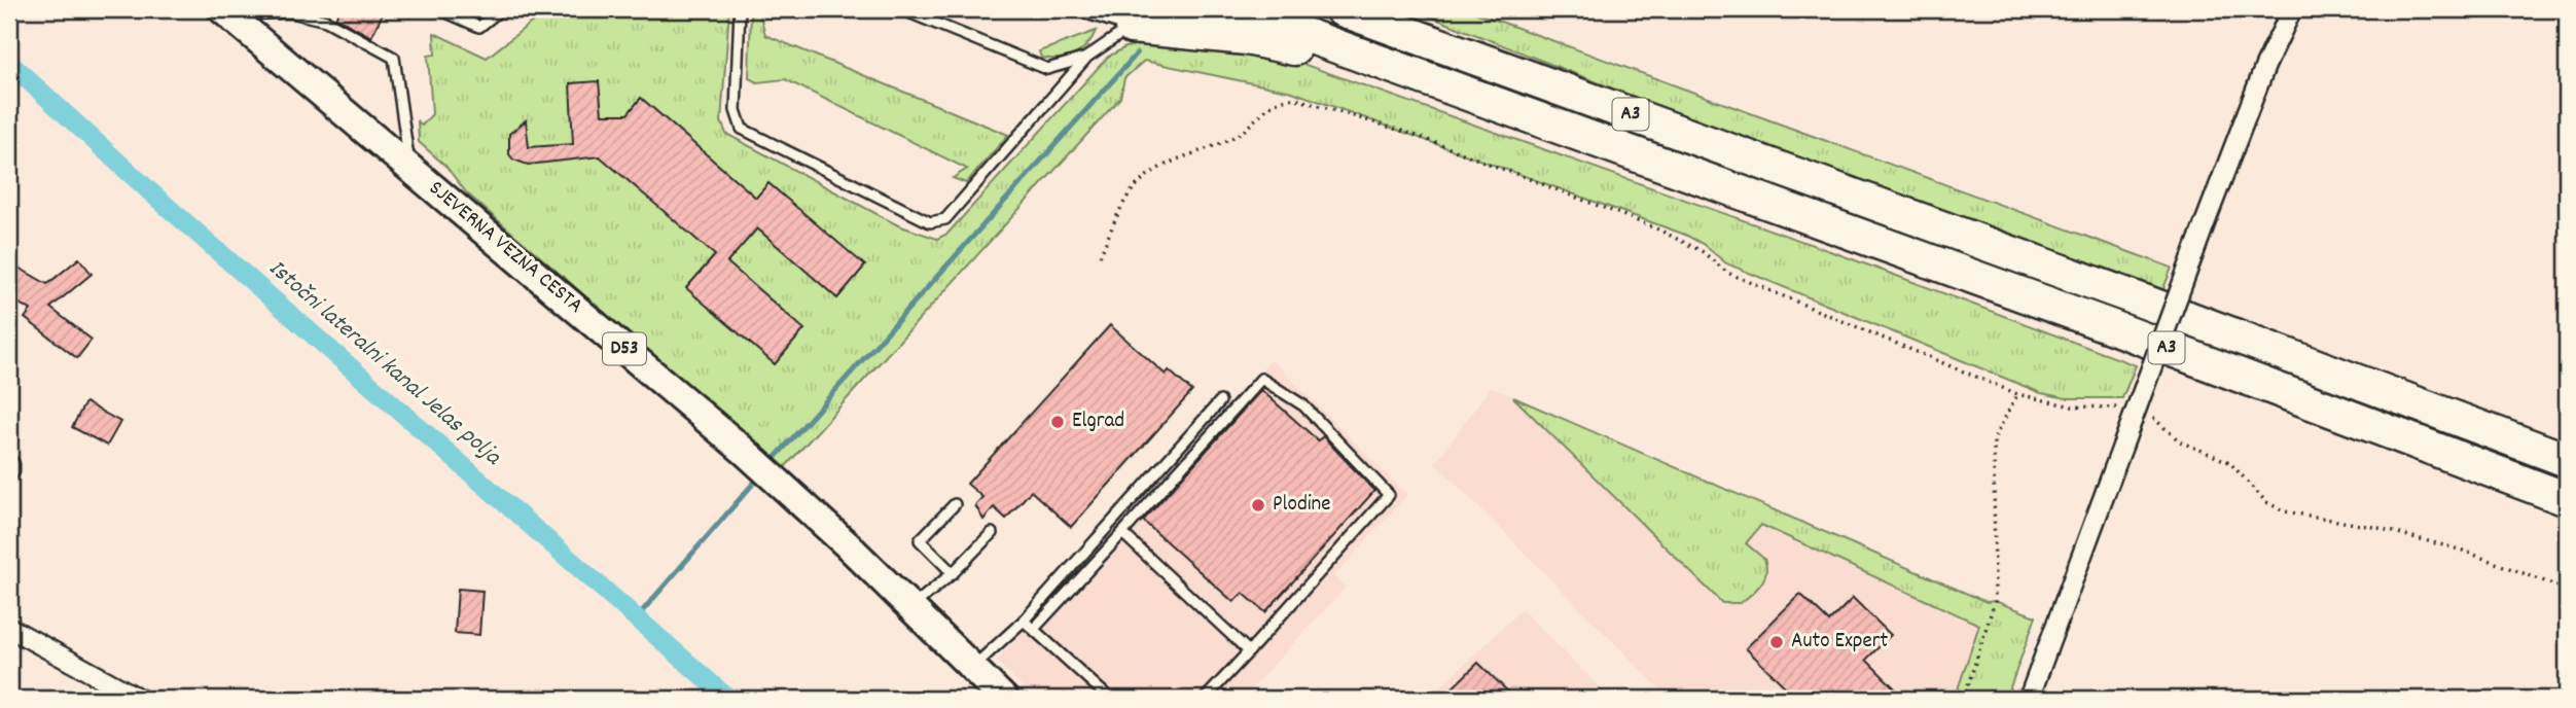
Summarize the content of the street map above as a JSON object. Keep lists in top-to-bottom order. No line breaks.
{"streets":{"highway":["A3"],"main road":["SJEVERNA VEZNA CESTA","D53"]},"water":["Istočni lateralni kanal Jelas polja"],"places":["Elgrad","Plodine","Auto Expert"]}
